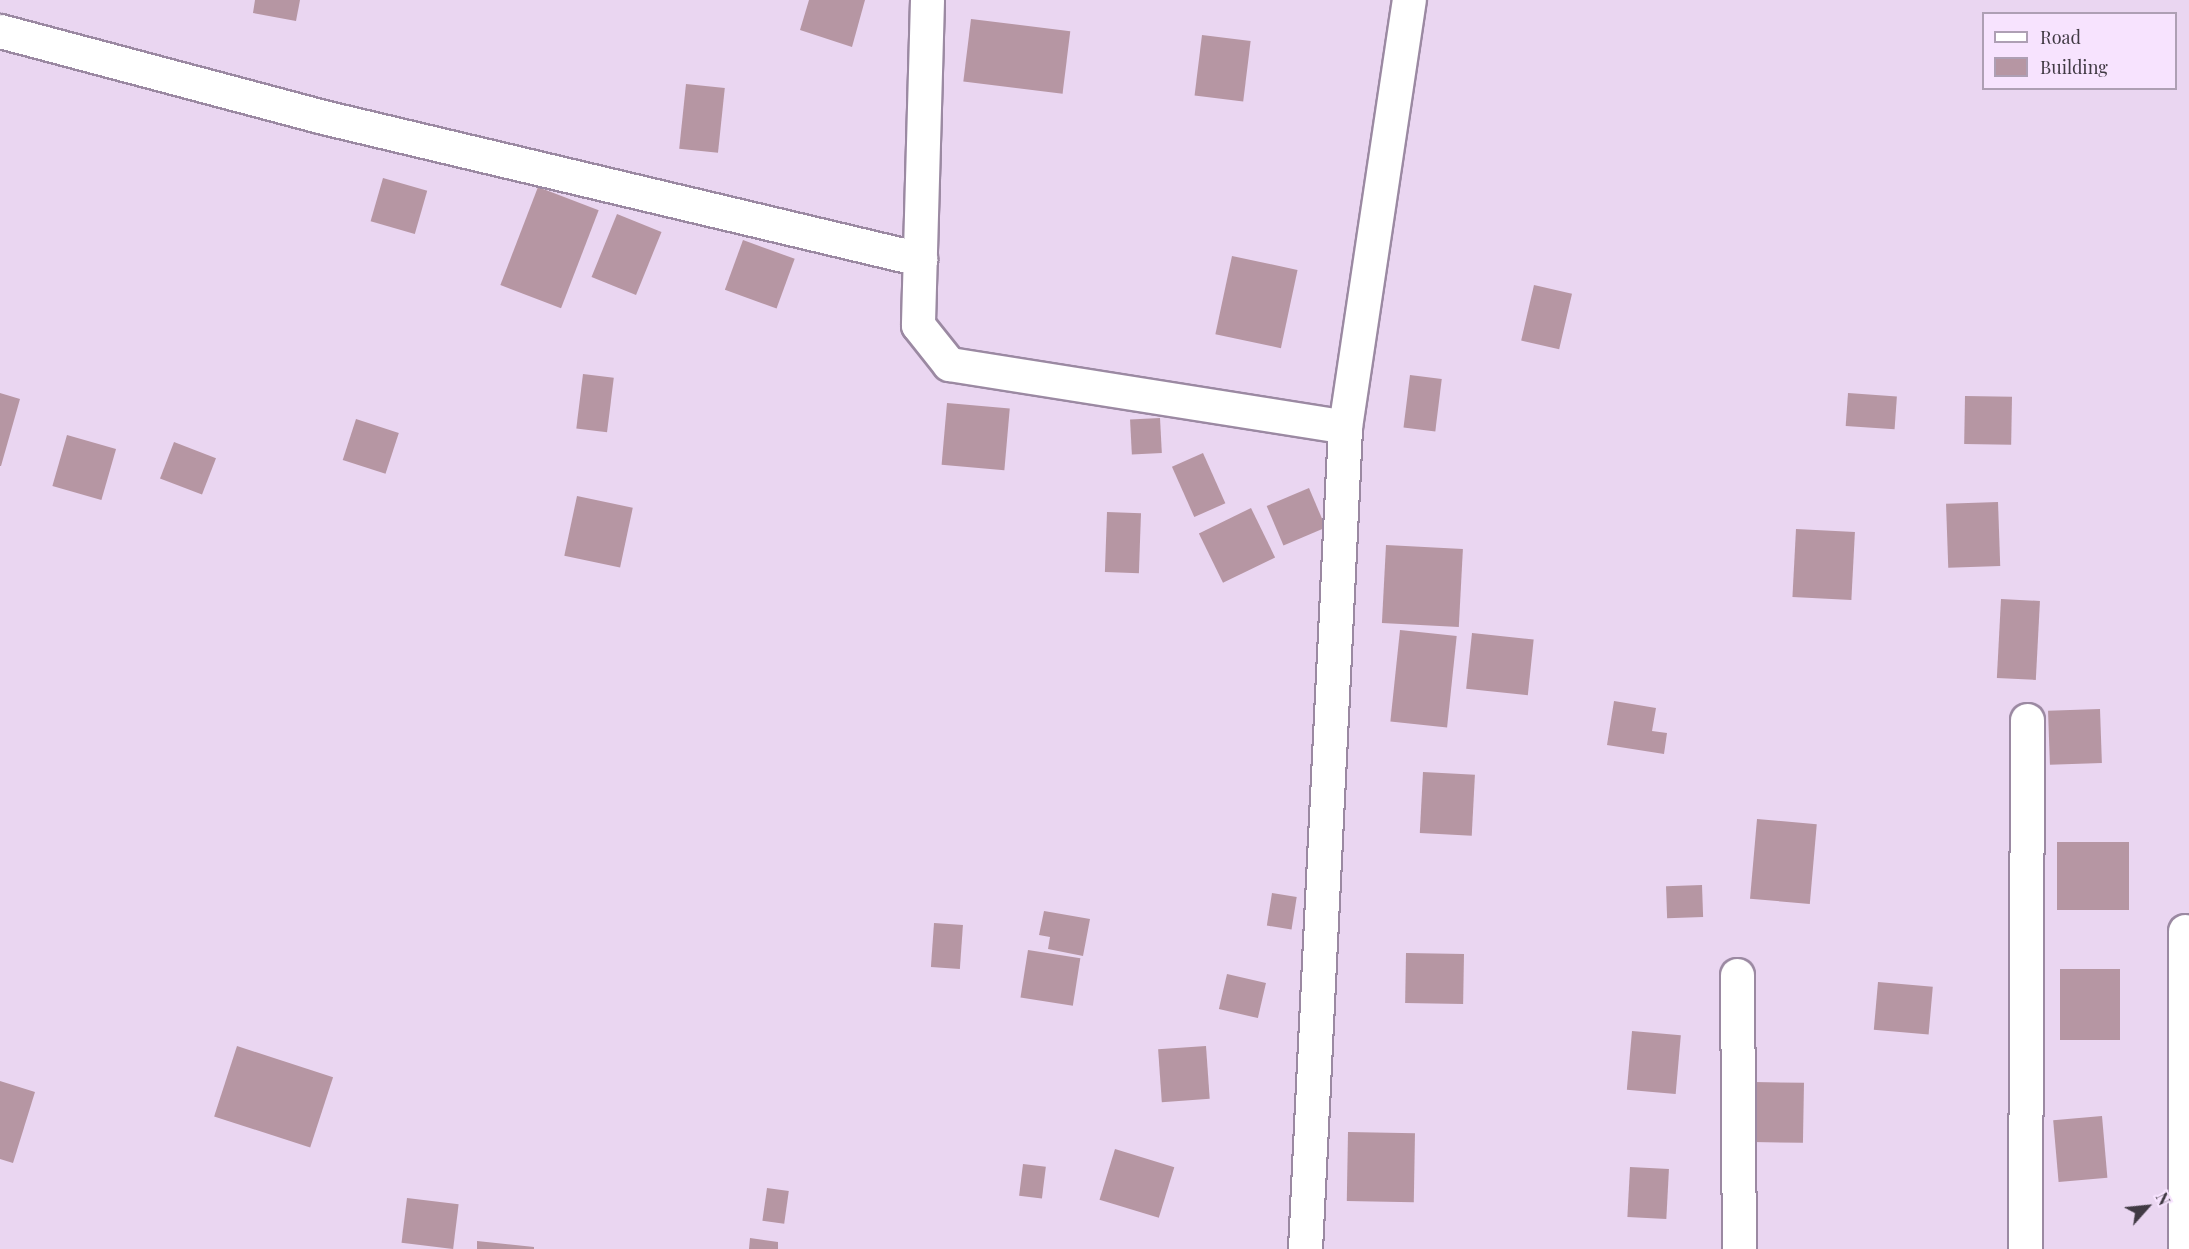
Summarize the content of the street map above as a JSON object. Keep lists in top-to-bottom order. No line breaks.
{"legend":["Road","Building"],"north":"top right"}
